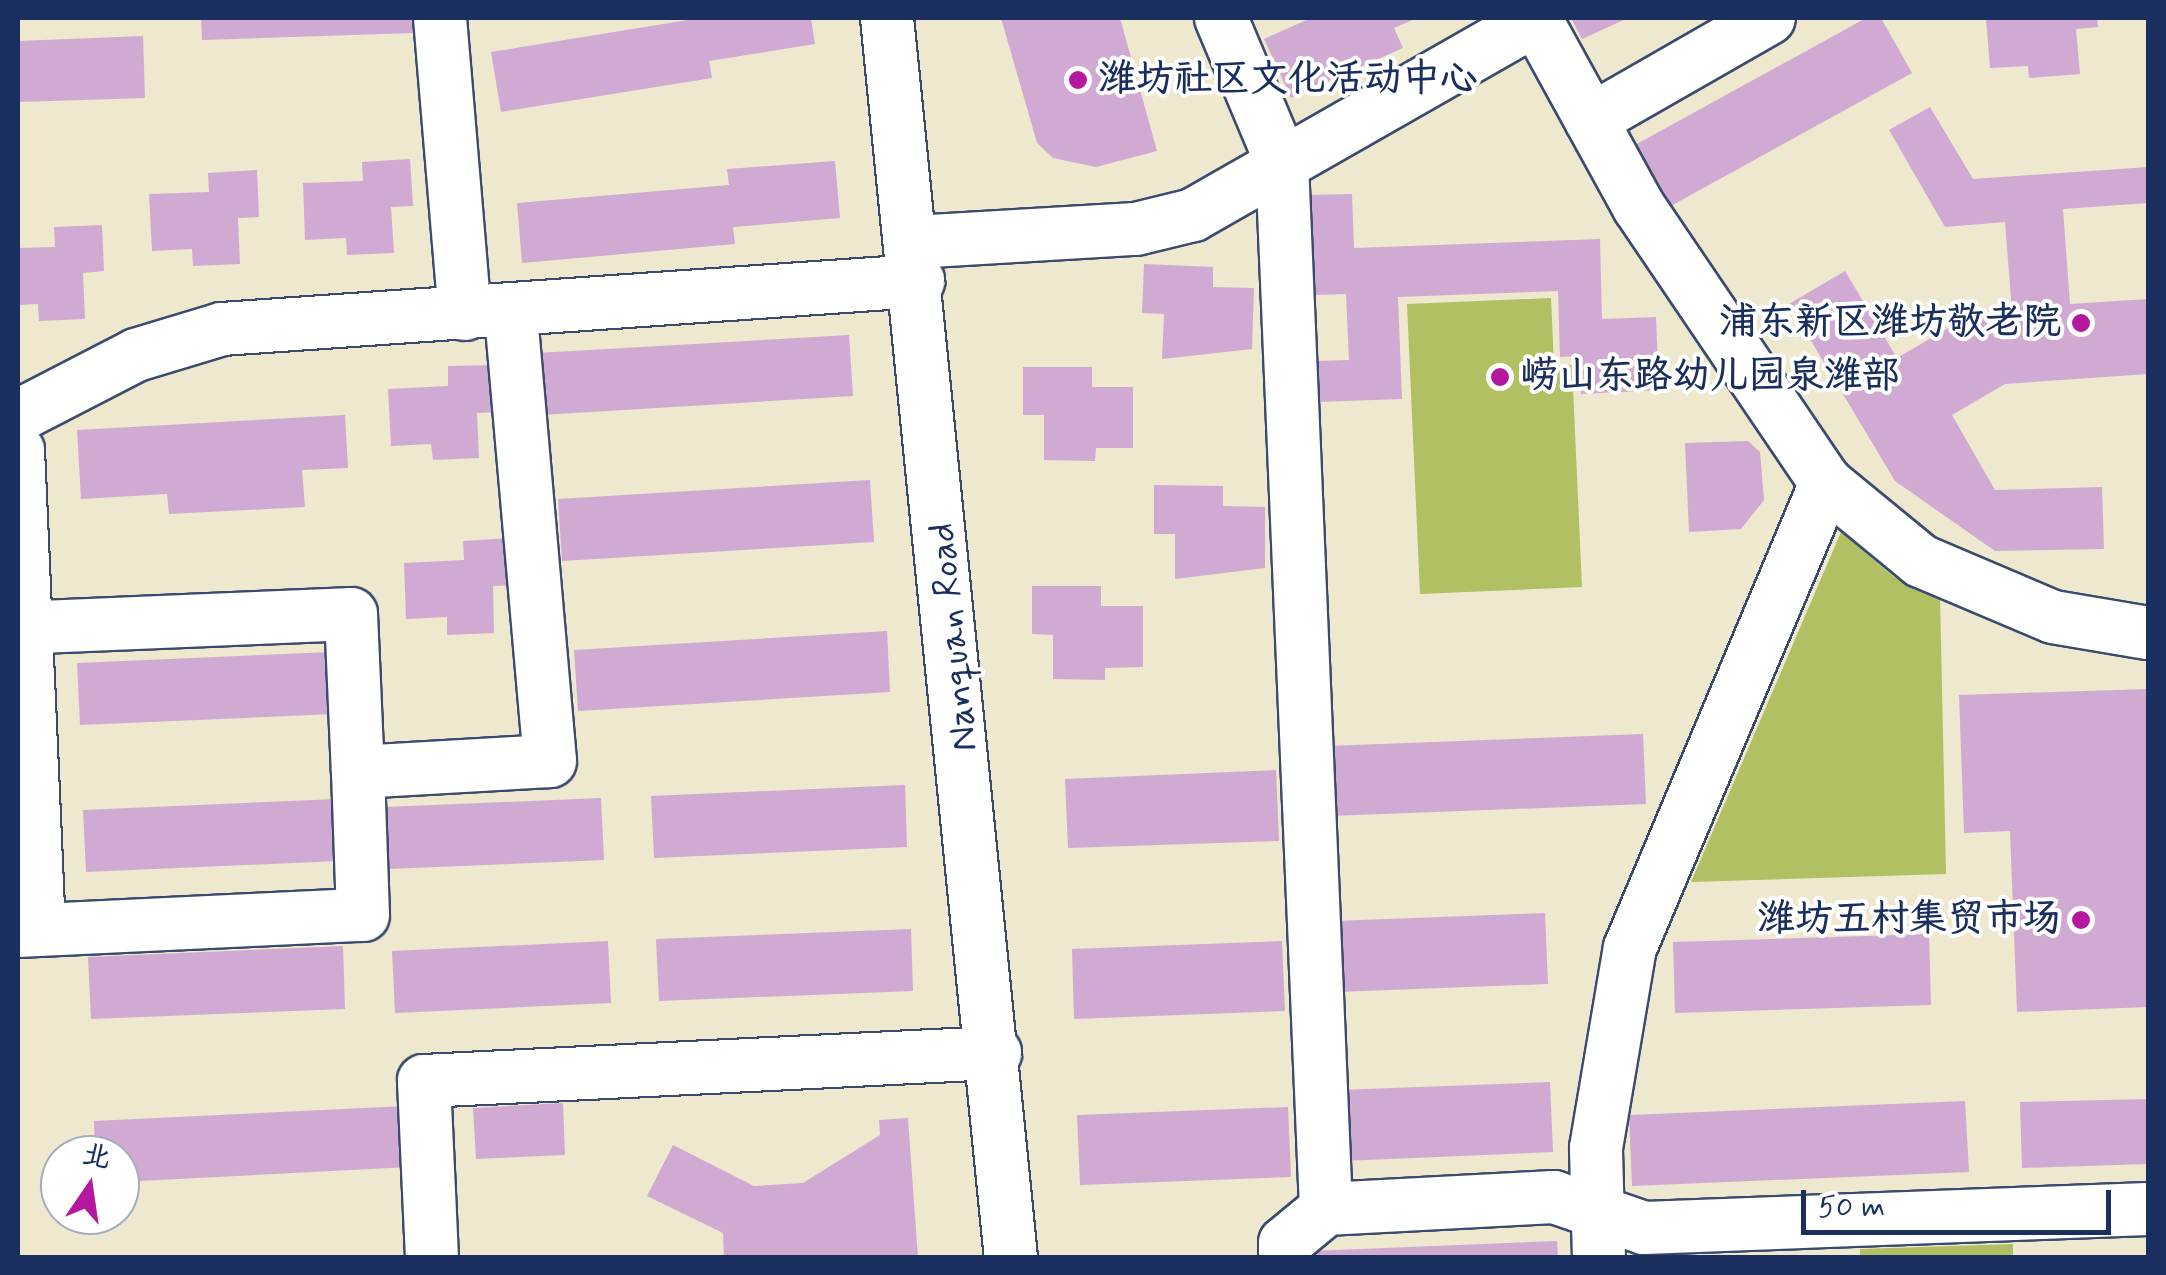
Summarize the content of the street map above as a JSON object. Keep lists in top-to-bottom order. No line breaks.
{"streets":{"street":["Nanquan Road"]},"places":["潍坊社区文化活动中心","浦东新区潍坊敬老院","崂山东路幼儿园泉潍部","潍坊五村集贸市场"],"scale_bar":"50 m","north":"top"}
